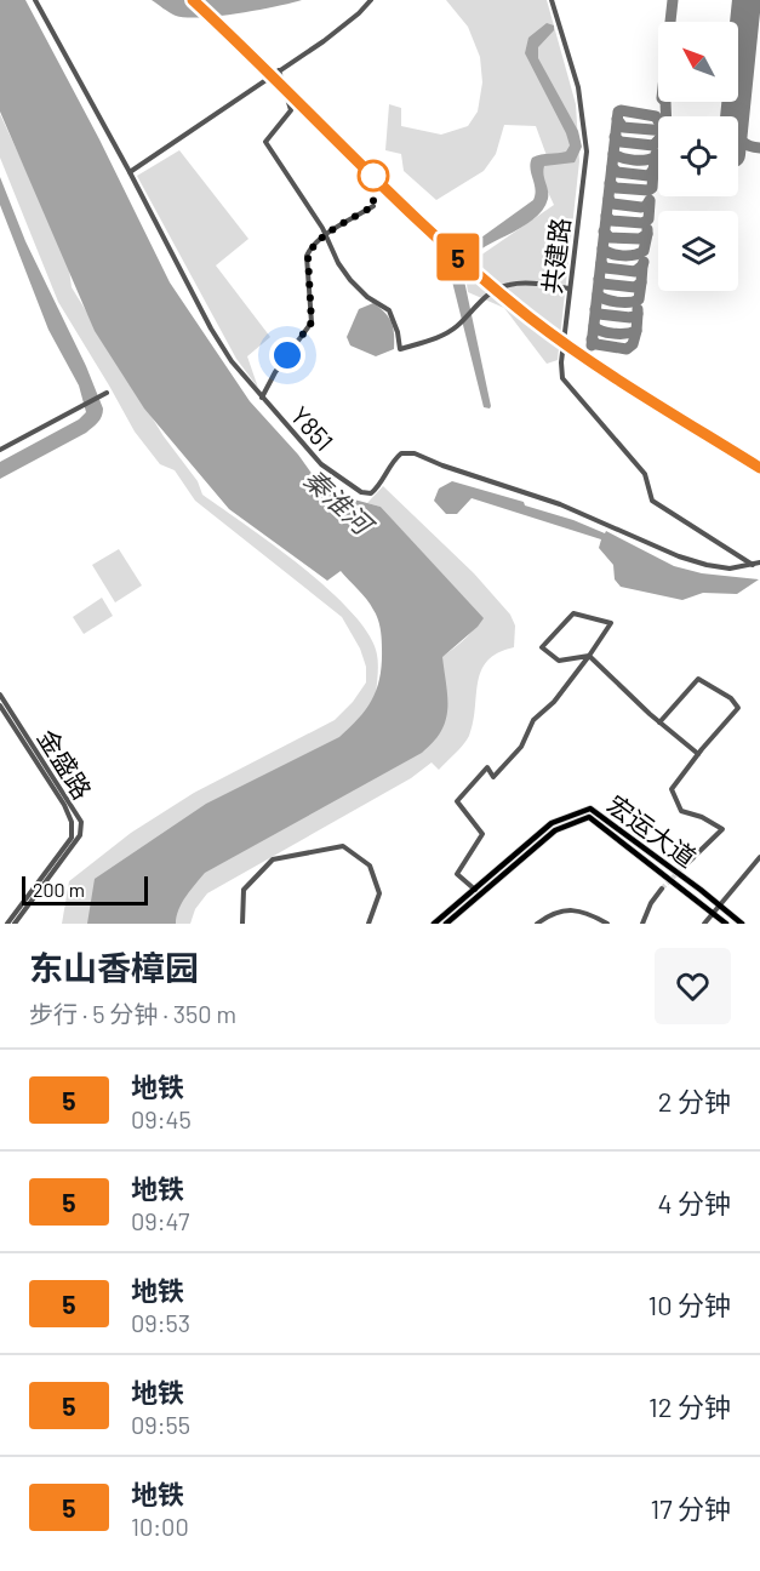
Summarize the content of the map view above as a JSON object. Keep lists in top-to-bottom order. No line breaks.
{"streets":{"main road":["宏运大道"],"street":["共建路","Y851","金盛路"]},"crossings":[["共建路","Y851"]],"water":["秦淮河"],"lines":["metro line 5"],"scale_bar":"200 m","north":"top left","page":{"on_map":"5","scale":"200 m","heading":["东山香樟园","步行 · 5 分钟 · 350 m"],"list":[{"mark":"5","name":"地铁","note":"09:45","value":"2 分钟"},{"mark":"5","name":"地铁","note":"09:47","value":"4 分钟"},{"mark":"5","name":"地铁","note":"09:53","value":"10 分钟"},{"mark":"5","name":"地铁","note":"09:55","value":"12 分钟"},{"mark":"5","name":"地铁","note":"10:00","value":"17 分钟"}]}}
